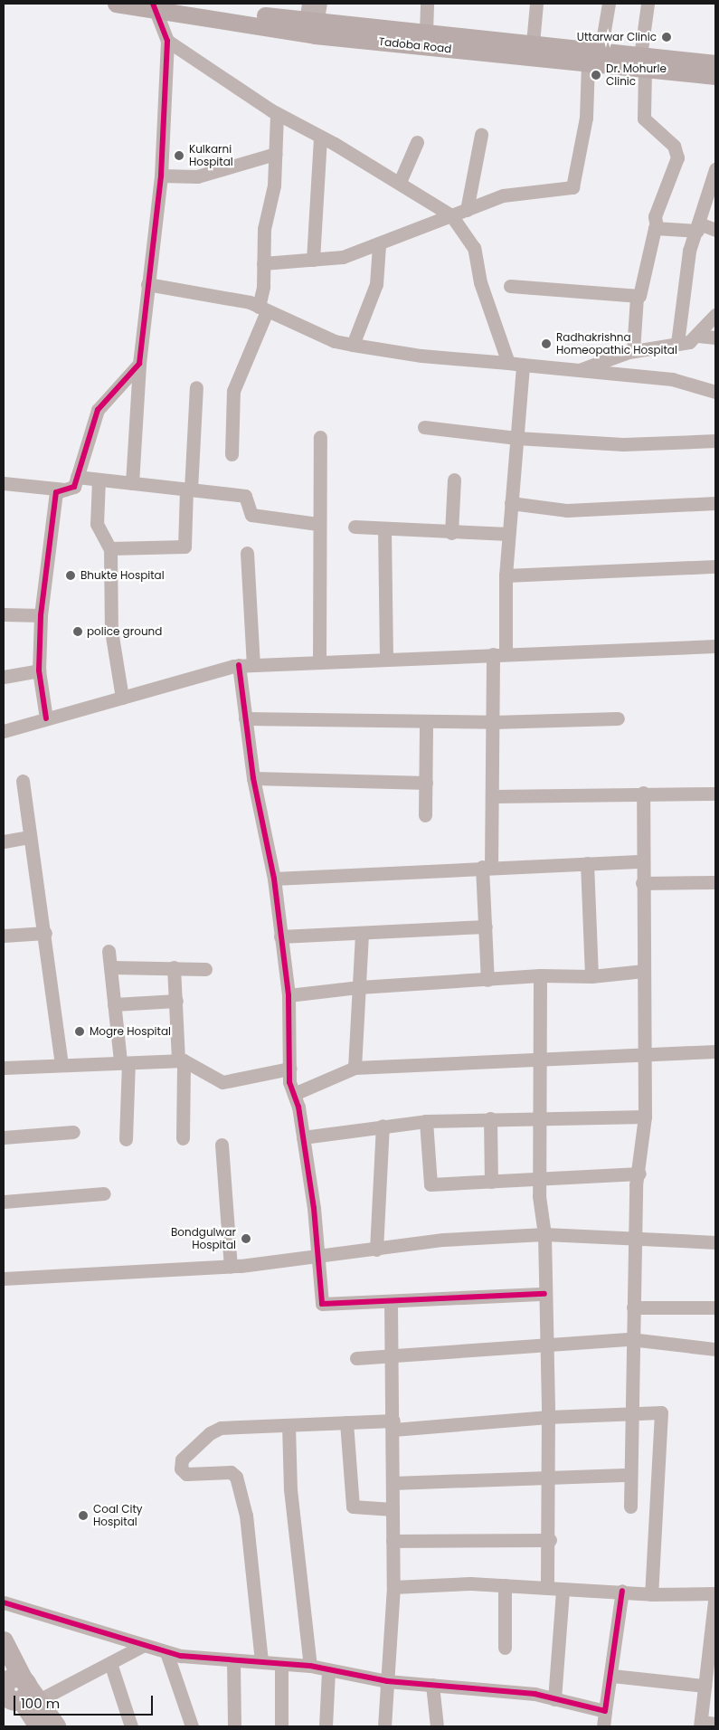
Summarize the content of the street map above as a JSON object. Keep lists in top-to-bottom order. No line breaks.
{"streets":{"main road":["Tadoba Road"]},"places":["Uttarwar Clinic","Dr. Mohurle Clinic","Kulkarni Hospital","Radhakrishna Homeopathic Hospital","Bhukte Hospital","police ground","Mogre Hospital","Bondgulwar Hospital","Coal City Hospital"],"scale_bar":"100 m"}
